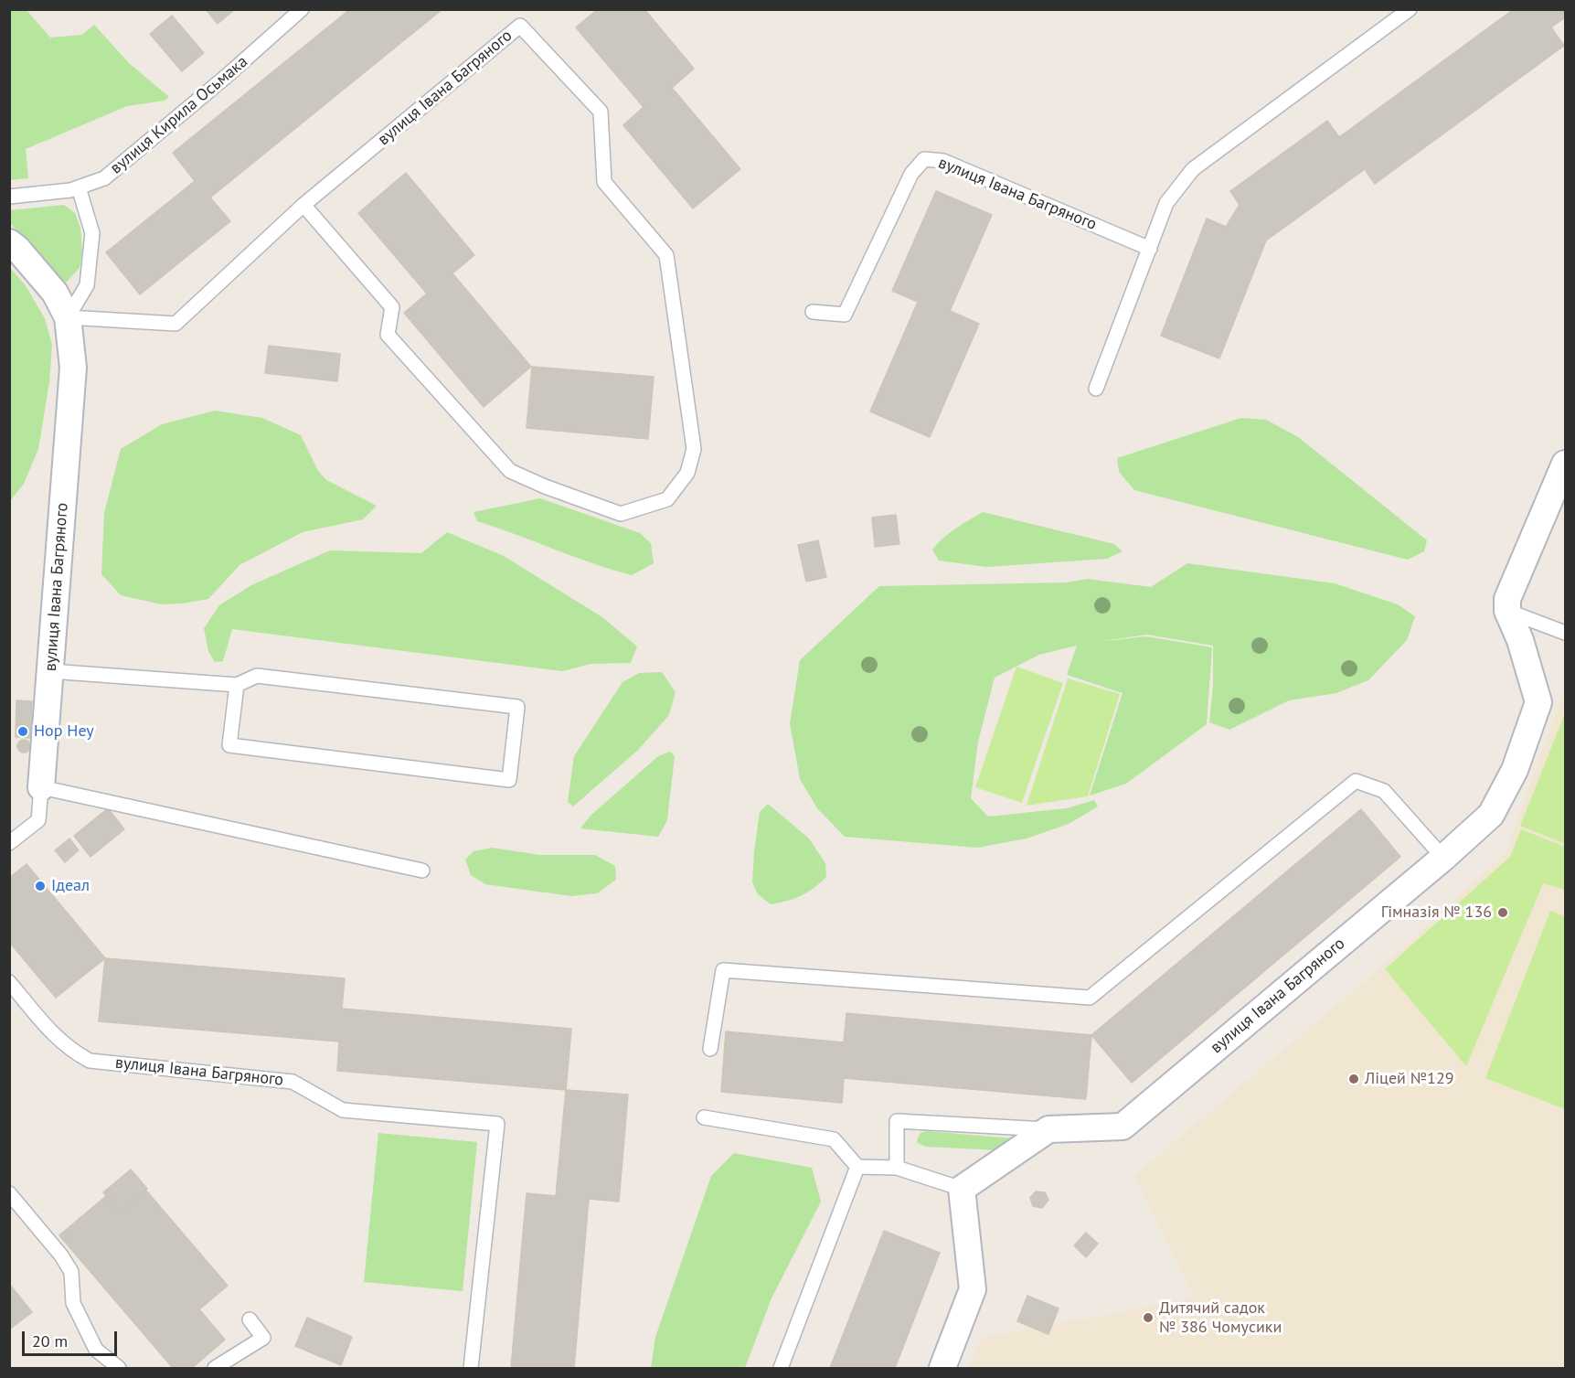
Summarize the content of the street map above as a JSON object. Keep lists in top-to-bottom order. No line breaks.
{"streets":{"street":["вулиця Івана Багряного"],"lane":["вулиця Кирила Осьмака"]},"places":["Hop Hey","Ідеал","Гімназія № 136","Ліцей №129","Дитячий садок № 386 Чомусики"],"scale_bar":"20 m"}
